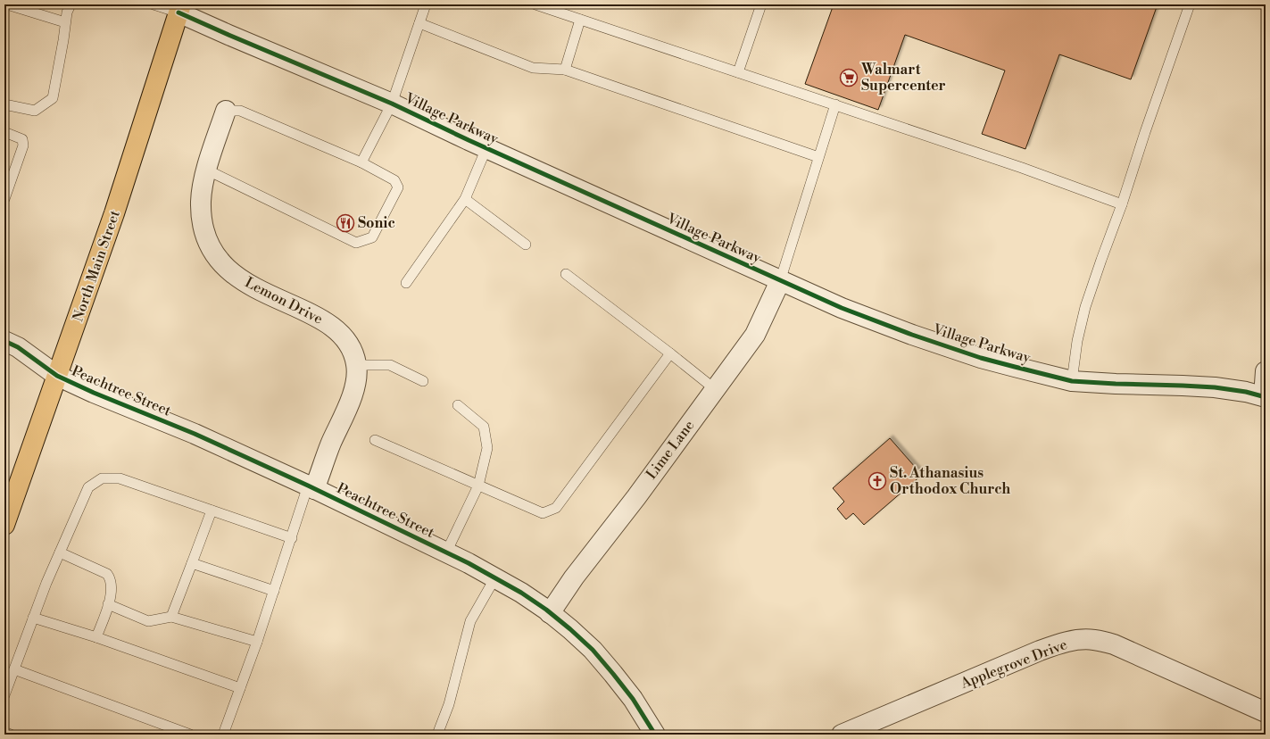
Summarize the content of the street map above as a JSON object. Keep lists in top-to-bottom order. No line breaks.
{"streets":{"main road":["North Main Street"],"street":["Village Parkway","Lemon Drive","Peachtree Street","Lime Lane","Applegrove Drive"]},"crossings":[["Village Parkway","North Main Street"],["Village Parkway","Lime Lane"],["North Main Street","Peachtree Street"],["Lemon Drive","Peachtree Street"],["Peachtree Street","Lime Lane"]],"places":{"supermarket":["Walmart Supercenter"],"restaurant":["Sonic"],"church":["St. Athanasius Orthodox Church"]}}
